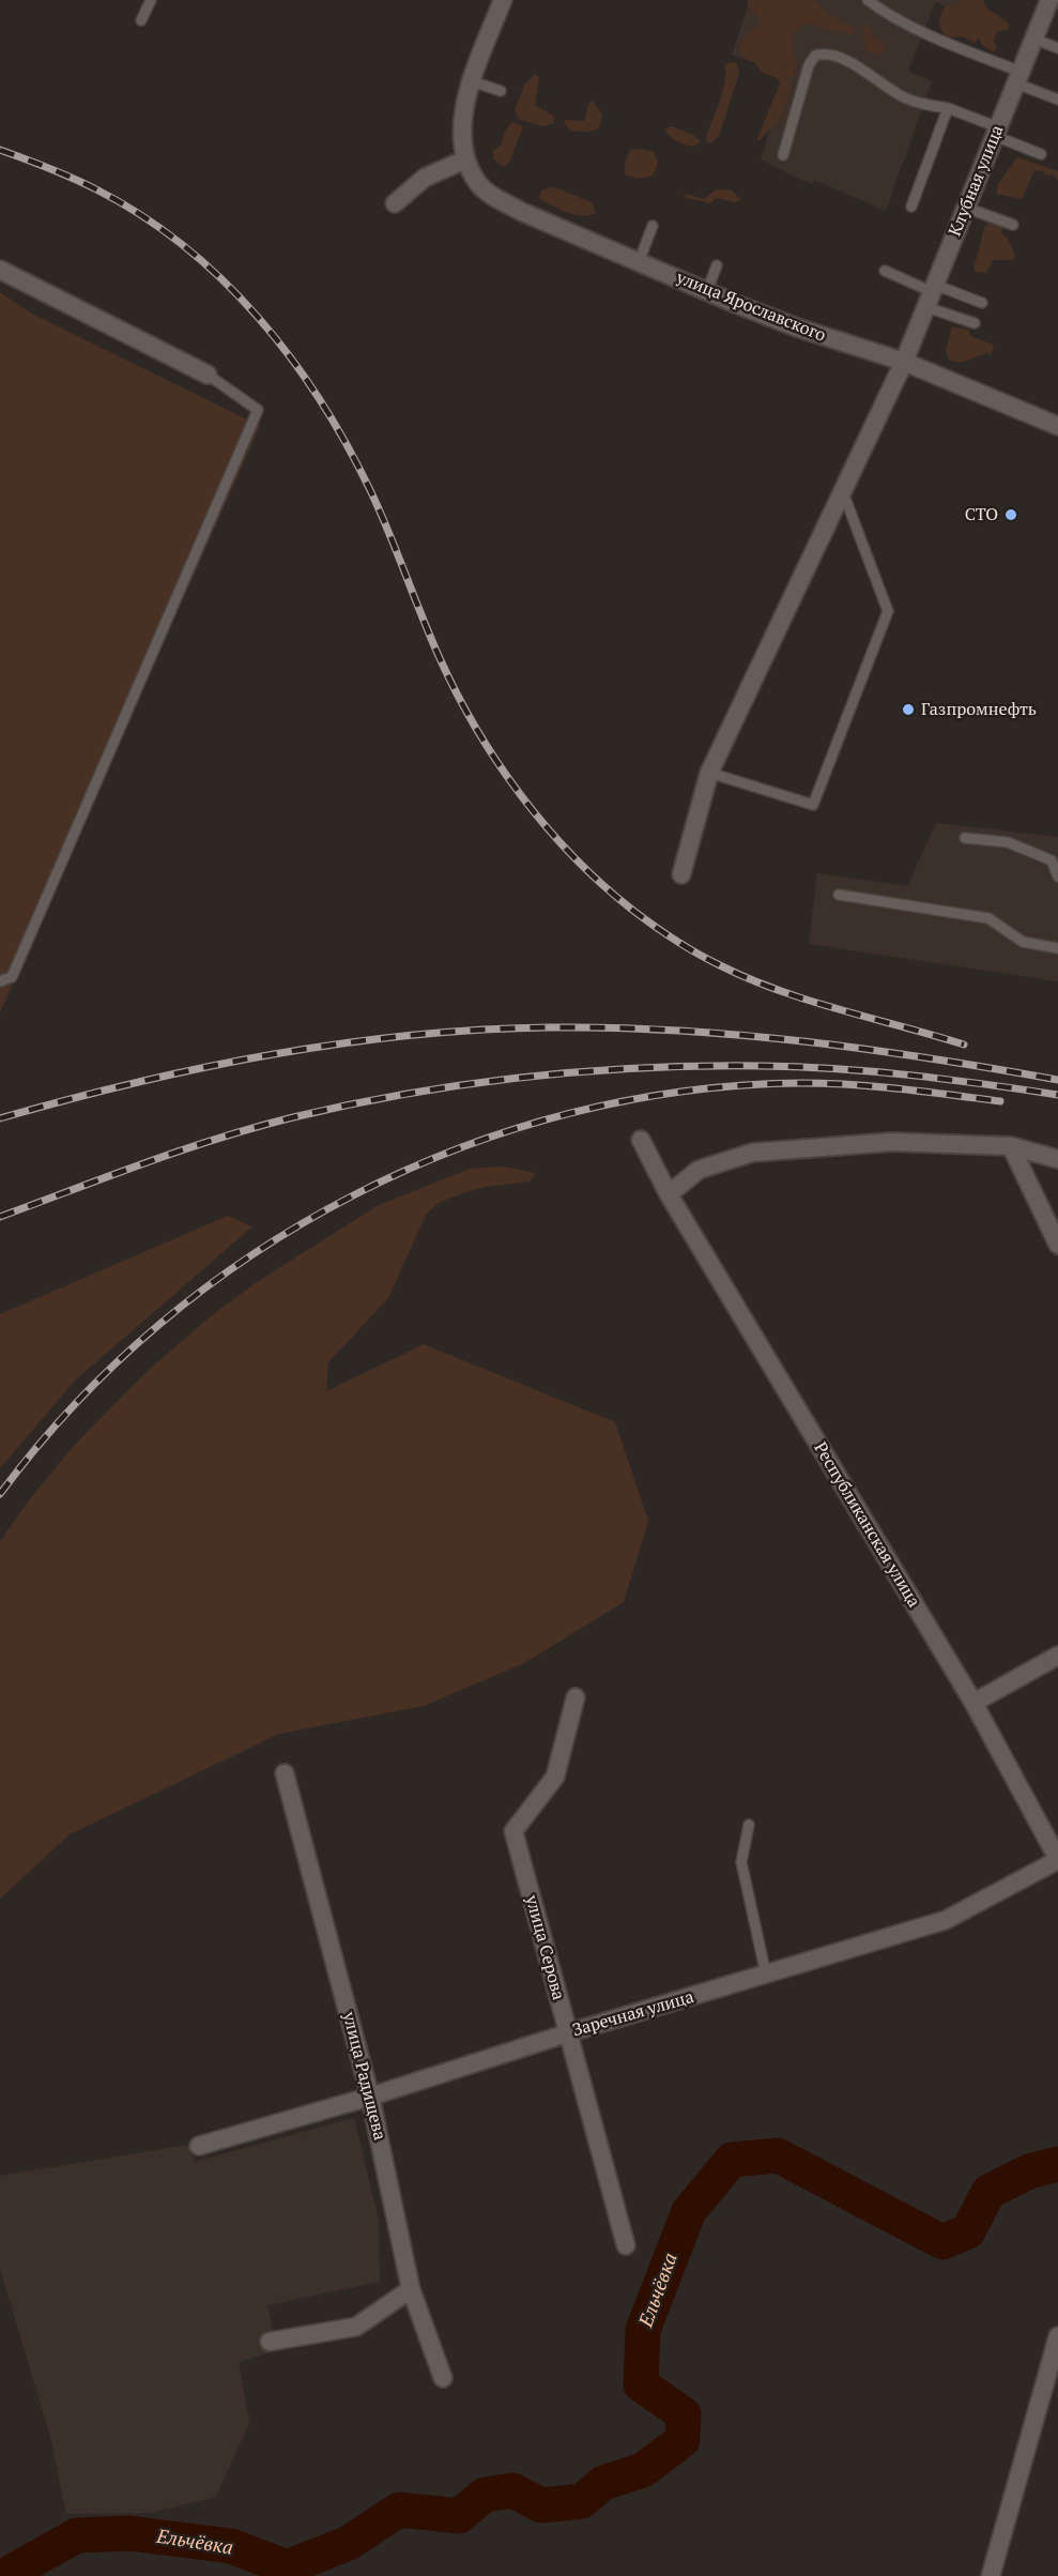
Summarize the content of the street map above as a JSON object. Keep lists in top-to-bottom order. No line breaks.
{"streets":{"street":["Клубная улица","улица Ярославского","Республиканская улица","улица Серова","Заречная улица","улица Радищева"]},"crossings":[["Клубная улица","улица Ярославского"],["Республиканская улица","Заречная улица"],["улица Серова","Заречная улица"],["Заречная улица","улица Радищева"]],"water":["Ельчёвка"],"places":["СТО","Газпромнефть"]}
